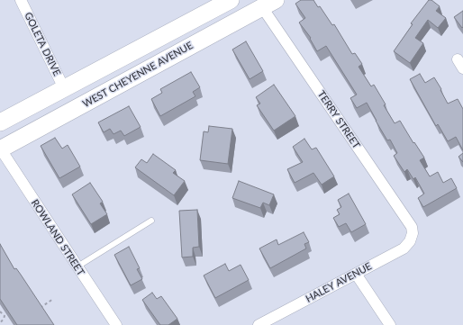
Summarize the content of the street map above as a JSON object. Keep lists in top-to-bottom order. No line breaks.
{"streets":{"main road":["WEST CHEYENNE AVENUE"],"street":["GOLETA DRIVE","TERRY STREET","ROWLAND STREET","HALEY AVENUE"]},"crossings":[["WEST CHEYENNE AVENUE","TERRY STREET"],["WEST CHEYENNE AVENUE","ROWLAND STREET"],["TERRY STREET","HALEY AVENUE"]]}
